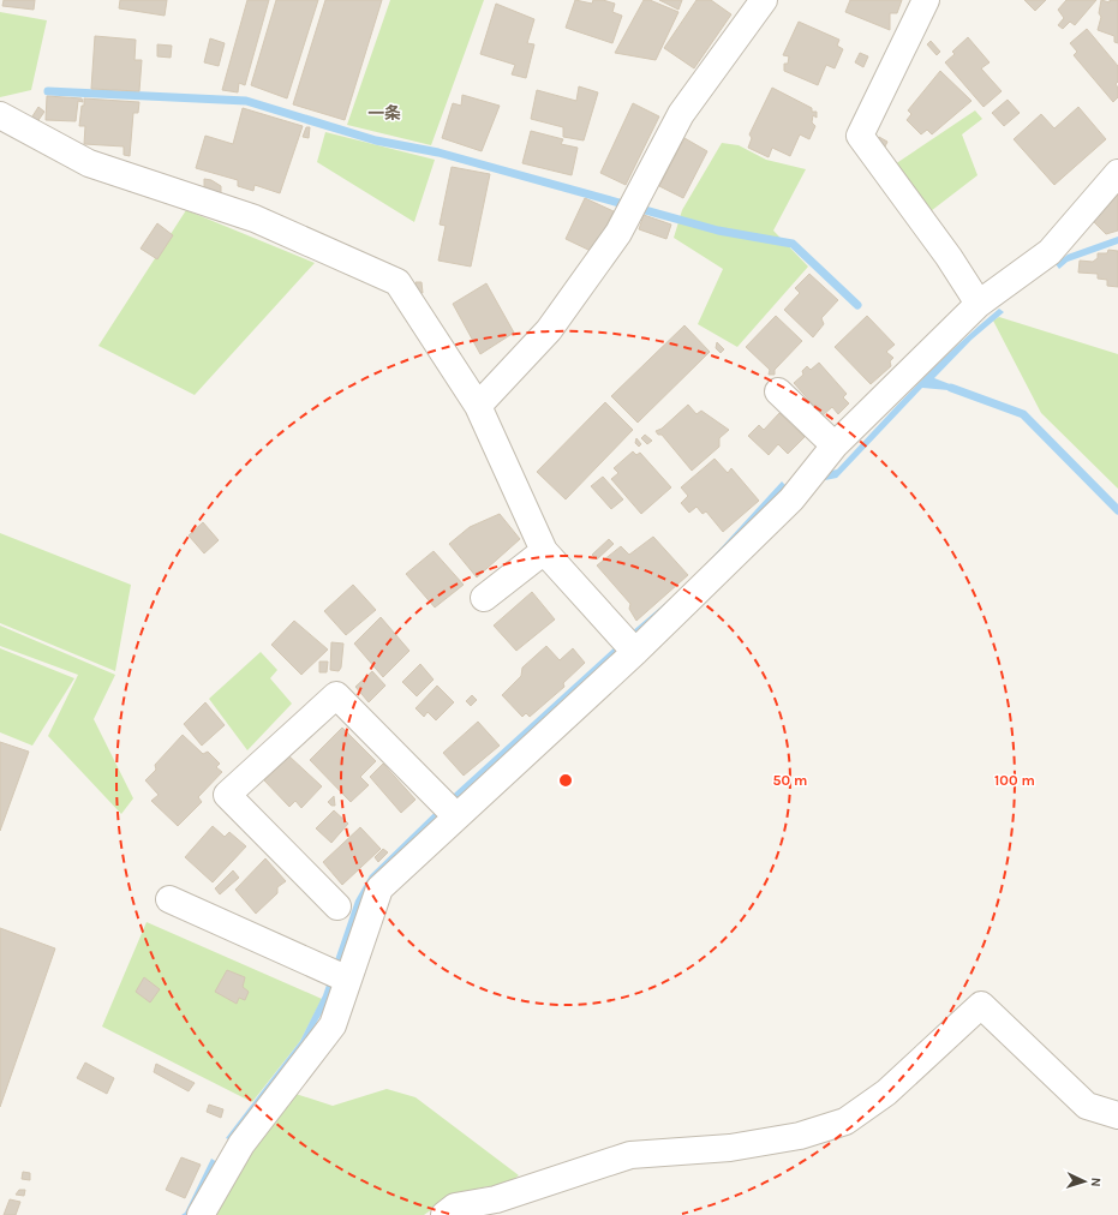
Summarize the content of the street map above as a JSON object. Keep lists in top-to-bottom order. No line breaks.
{"districts":["一条"],"north":"right","rings":["50 m","100 m"]}
